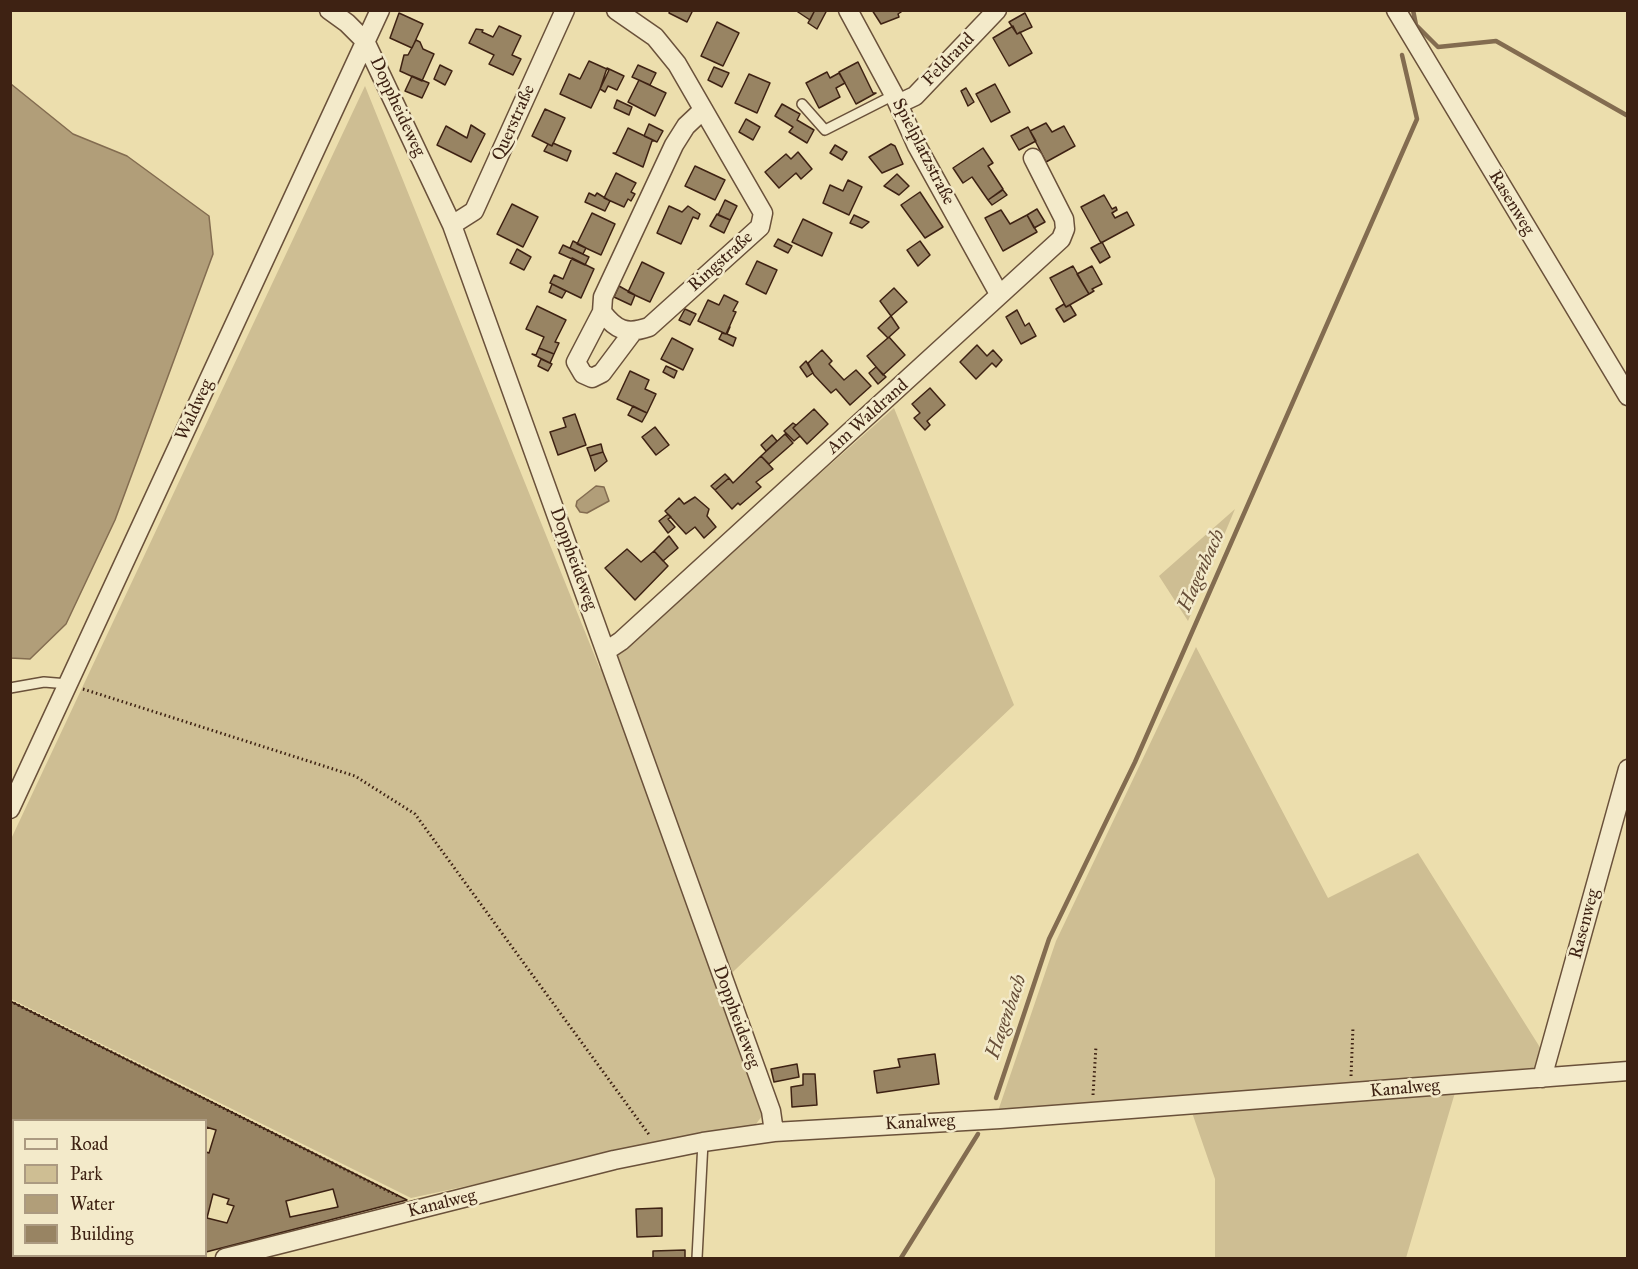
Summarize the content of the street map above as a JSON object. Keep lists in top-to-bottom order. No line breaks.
{"streets":{"street":["Feldrand","Doppheideweg","Querstraße","Spielplatzstraße","Rasenweg","Ringstraße","Waldweg","Am Waldrand","Kanalweg"]},"crossings":[["Feldrand","Spielplatzstraße"],["Doppheideweg","Querstraße"],["Doppheideweg","Waldweg"],["Doppheideweg","Am Waldrand"],["Doppheideweg","Kanalweg"],["Spielplatzstraße","Am Waldrand"],["Rasenweg","Kanalweg"]],"water":["Hagenbach"],"legend":["Road","Park","Water","Building"]}
